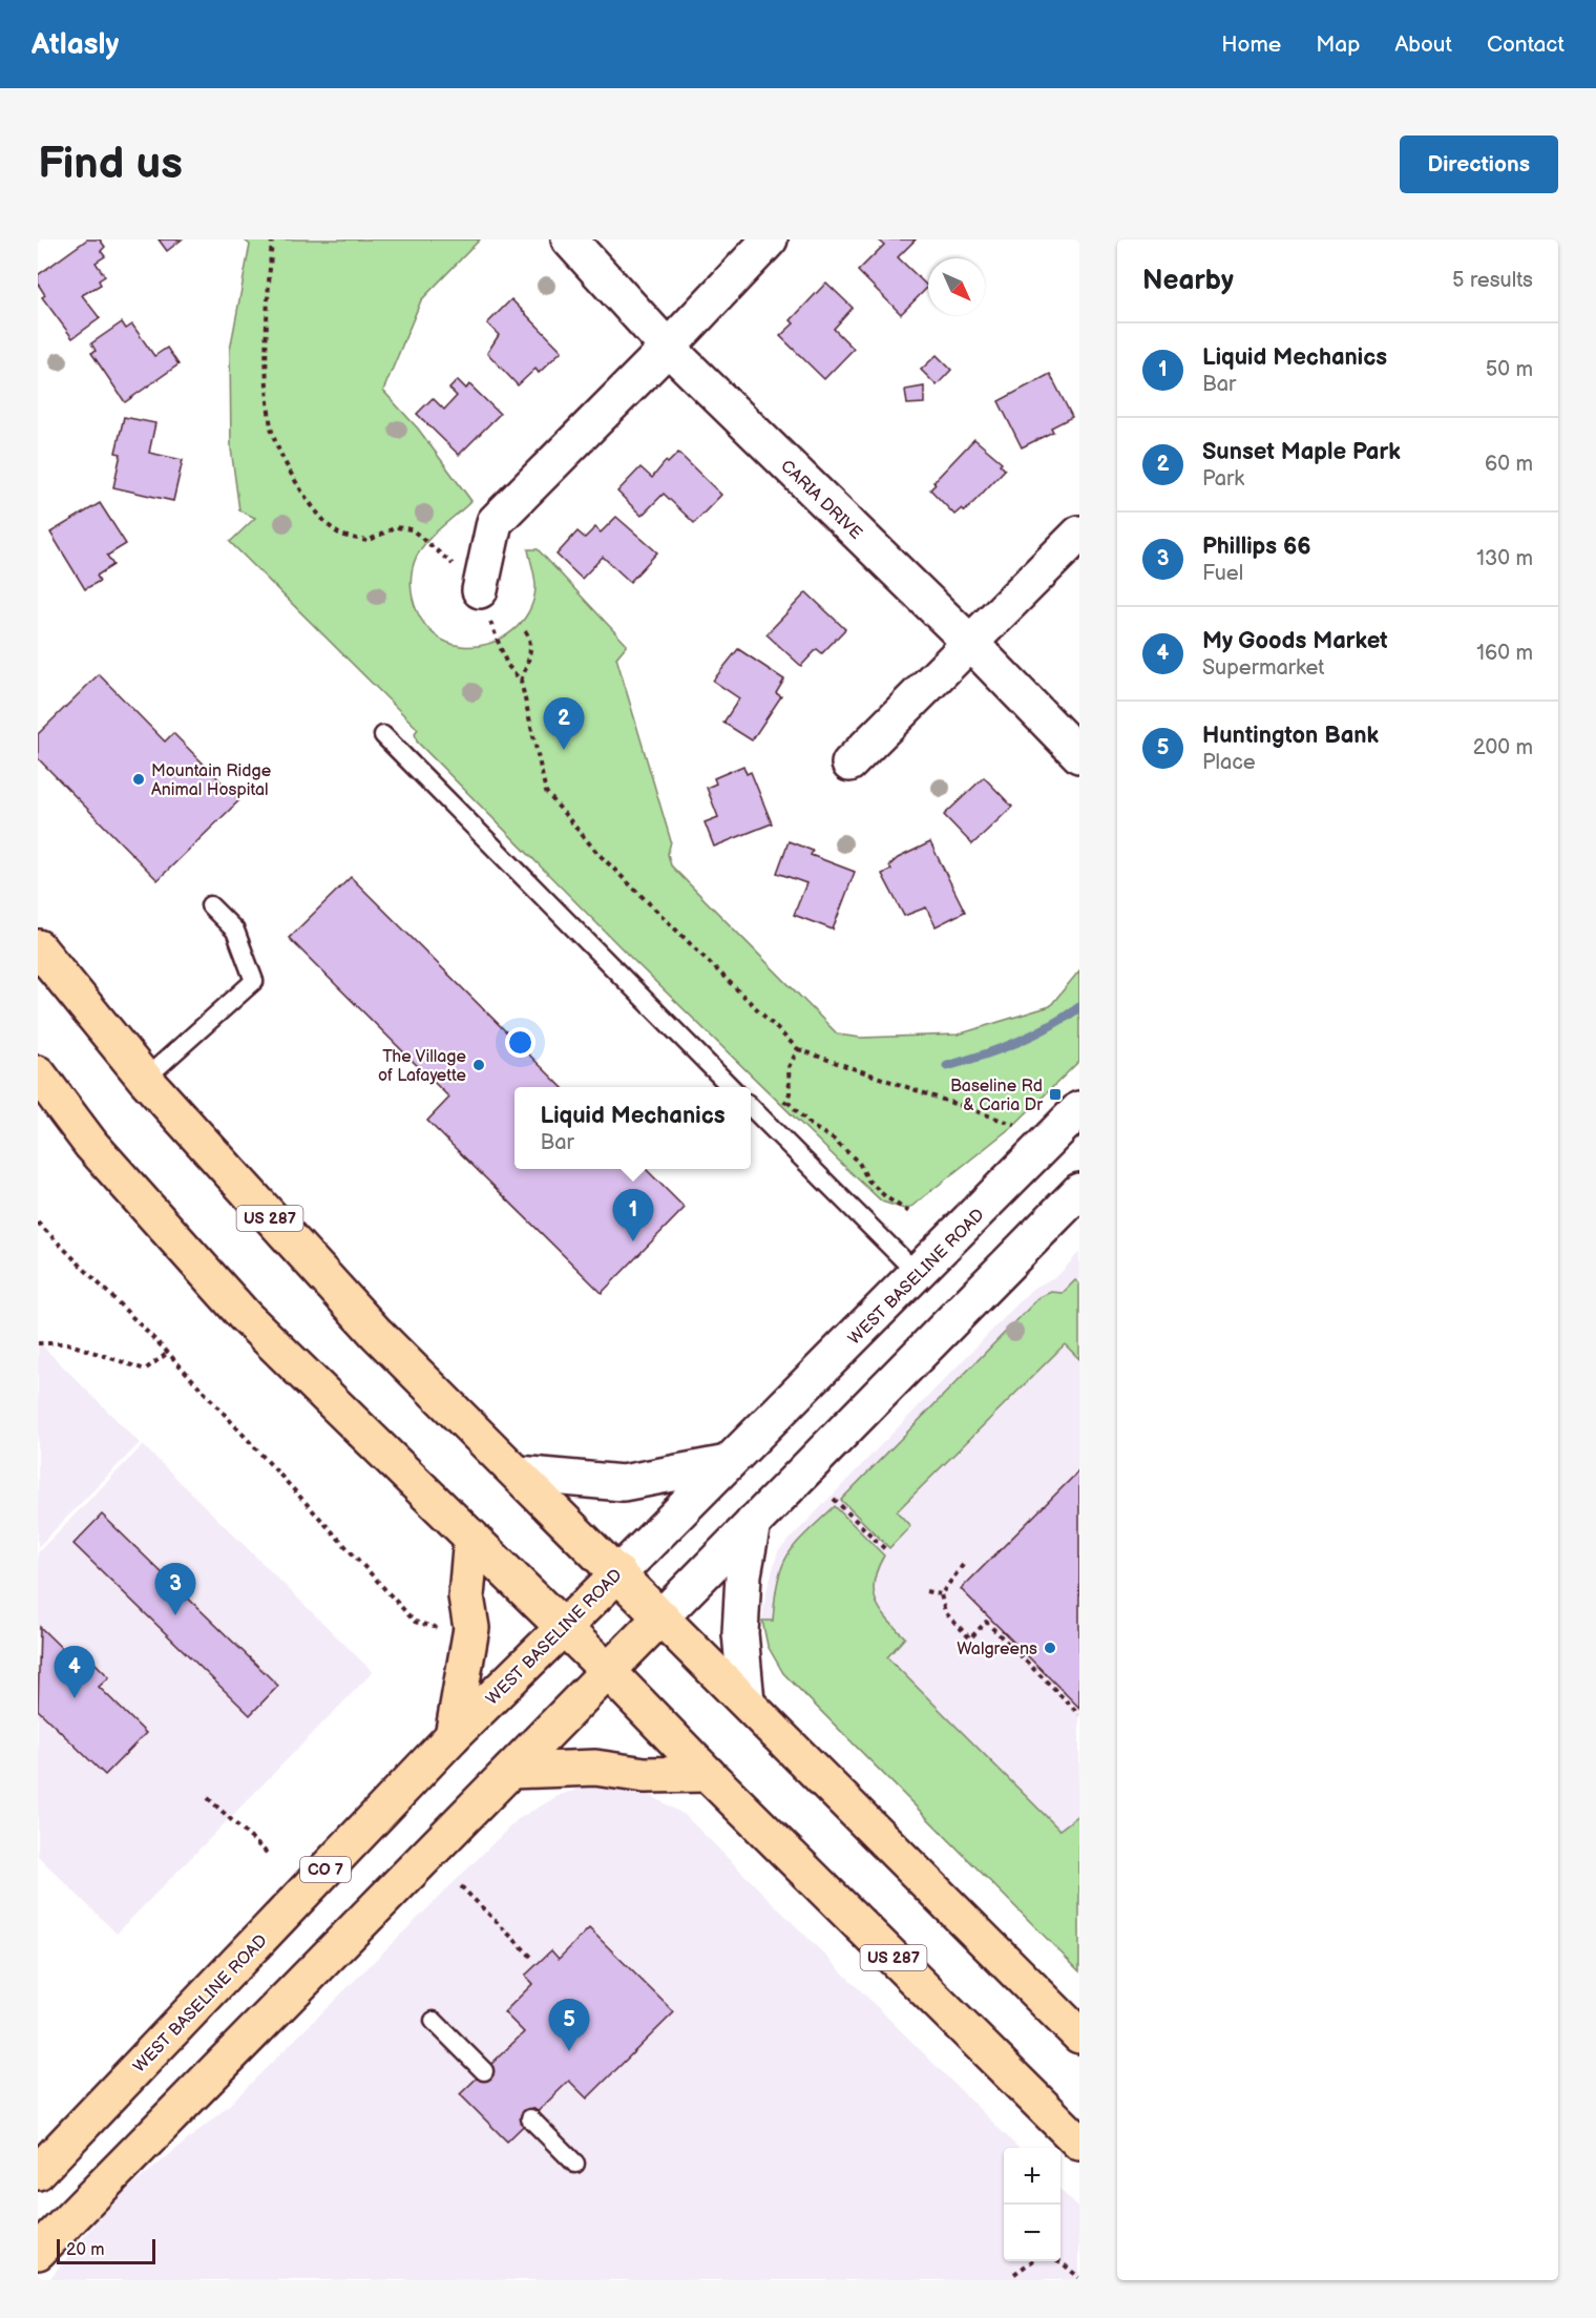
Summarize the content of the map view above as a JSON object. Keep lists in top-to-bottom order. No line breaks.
{"streets":{"main road":["CARIA DRIVE","US 287","WEST BASELINE ROAD","CO 7"]},"crossings":[["US 287","WEST BASELINE ROAD"]],"places":{"other":["Mountain Ridge Animal Hospital","The Village of Lafayette","Walgreens"],"transit":["Baseline Rd & Caria Dr"]},"scale_bar":"20 m","north":"bottom right","page":{"header":"Atlasly","nav":["Home","Map","About","Contact"],"buttons":"Directions","title":"Find us","heading":["Nearby","5 results"],"list":[{"mark":"1","name":"Liquid Mechanics","note":"Bar","value":"50 m"},{"mark":"2","name":"Sunset Maple Park","note":"Park","value":"60 m"},{"mark":"3","name":"Phillips 66","note":"Fuel","value":"130 m"},{"mark":"4","name":"My Goods Market","note":"Supermarket","value":"160 m"},{"mark":"5","name":"Huntington Bank","note":"Place","value":"200 m"}],"pins":["2","1","3","4","5"],"popup":["Liquid Mechanics","Bar"],"map_buttons":["+","−"],"scale":"20 m"}}
